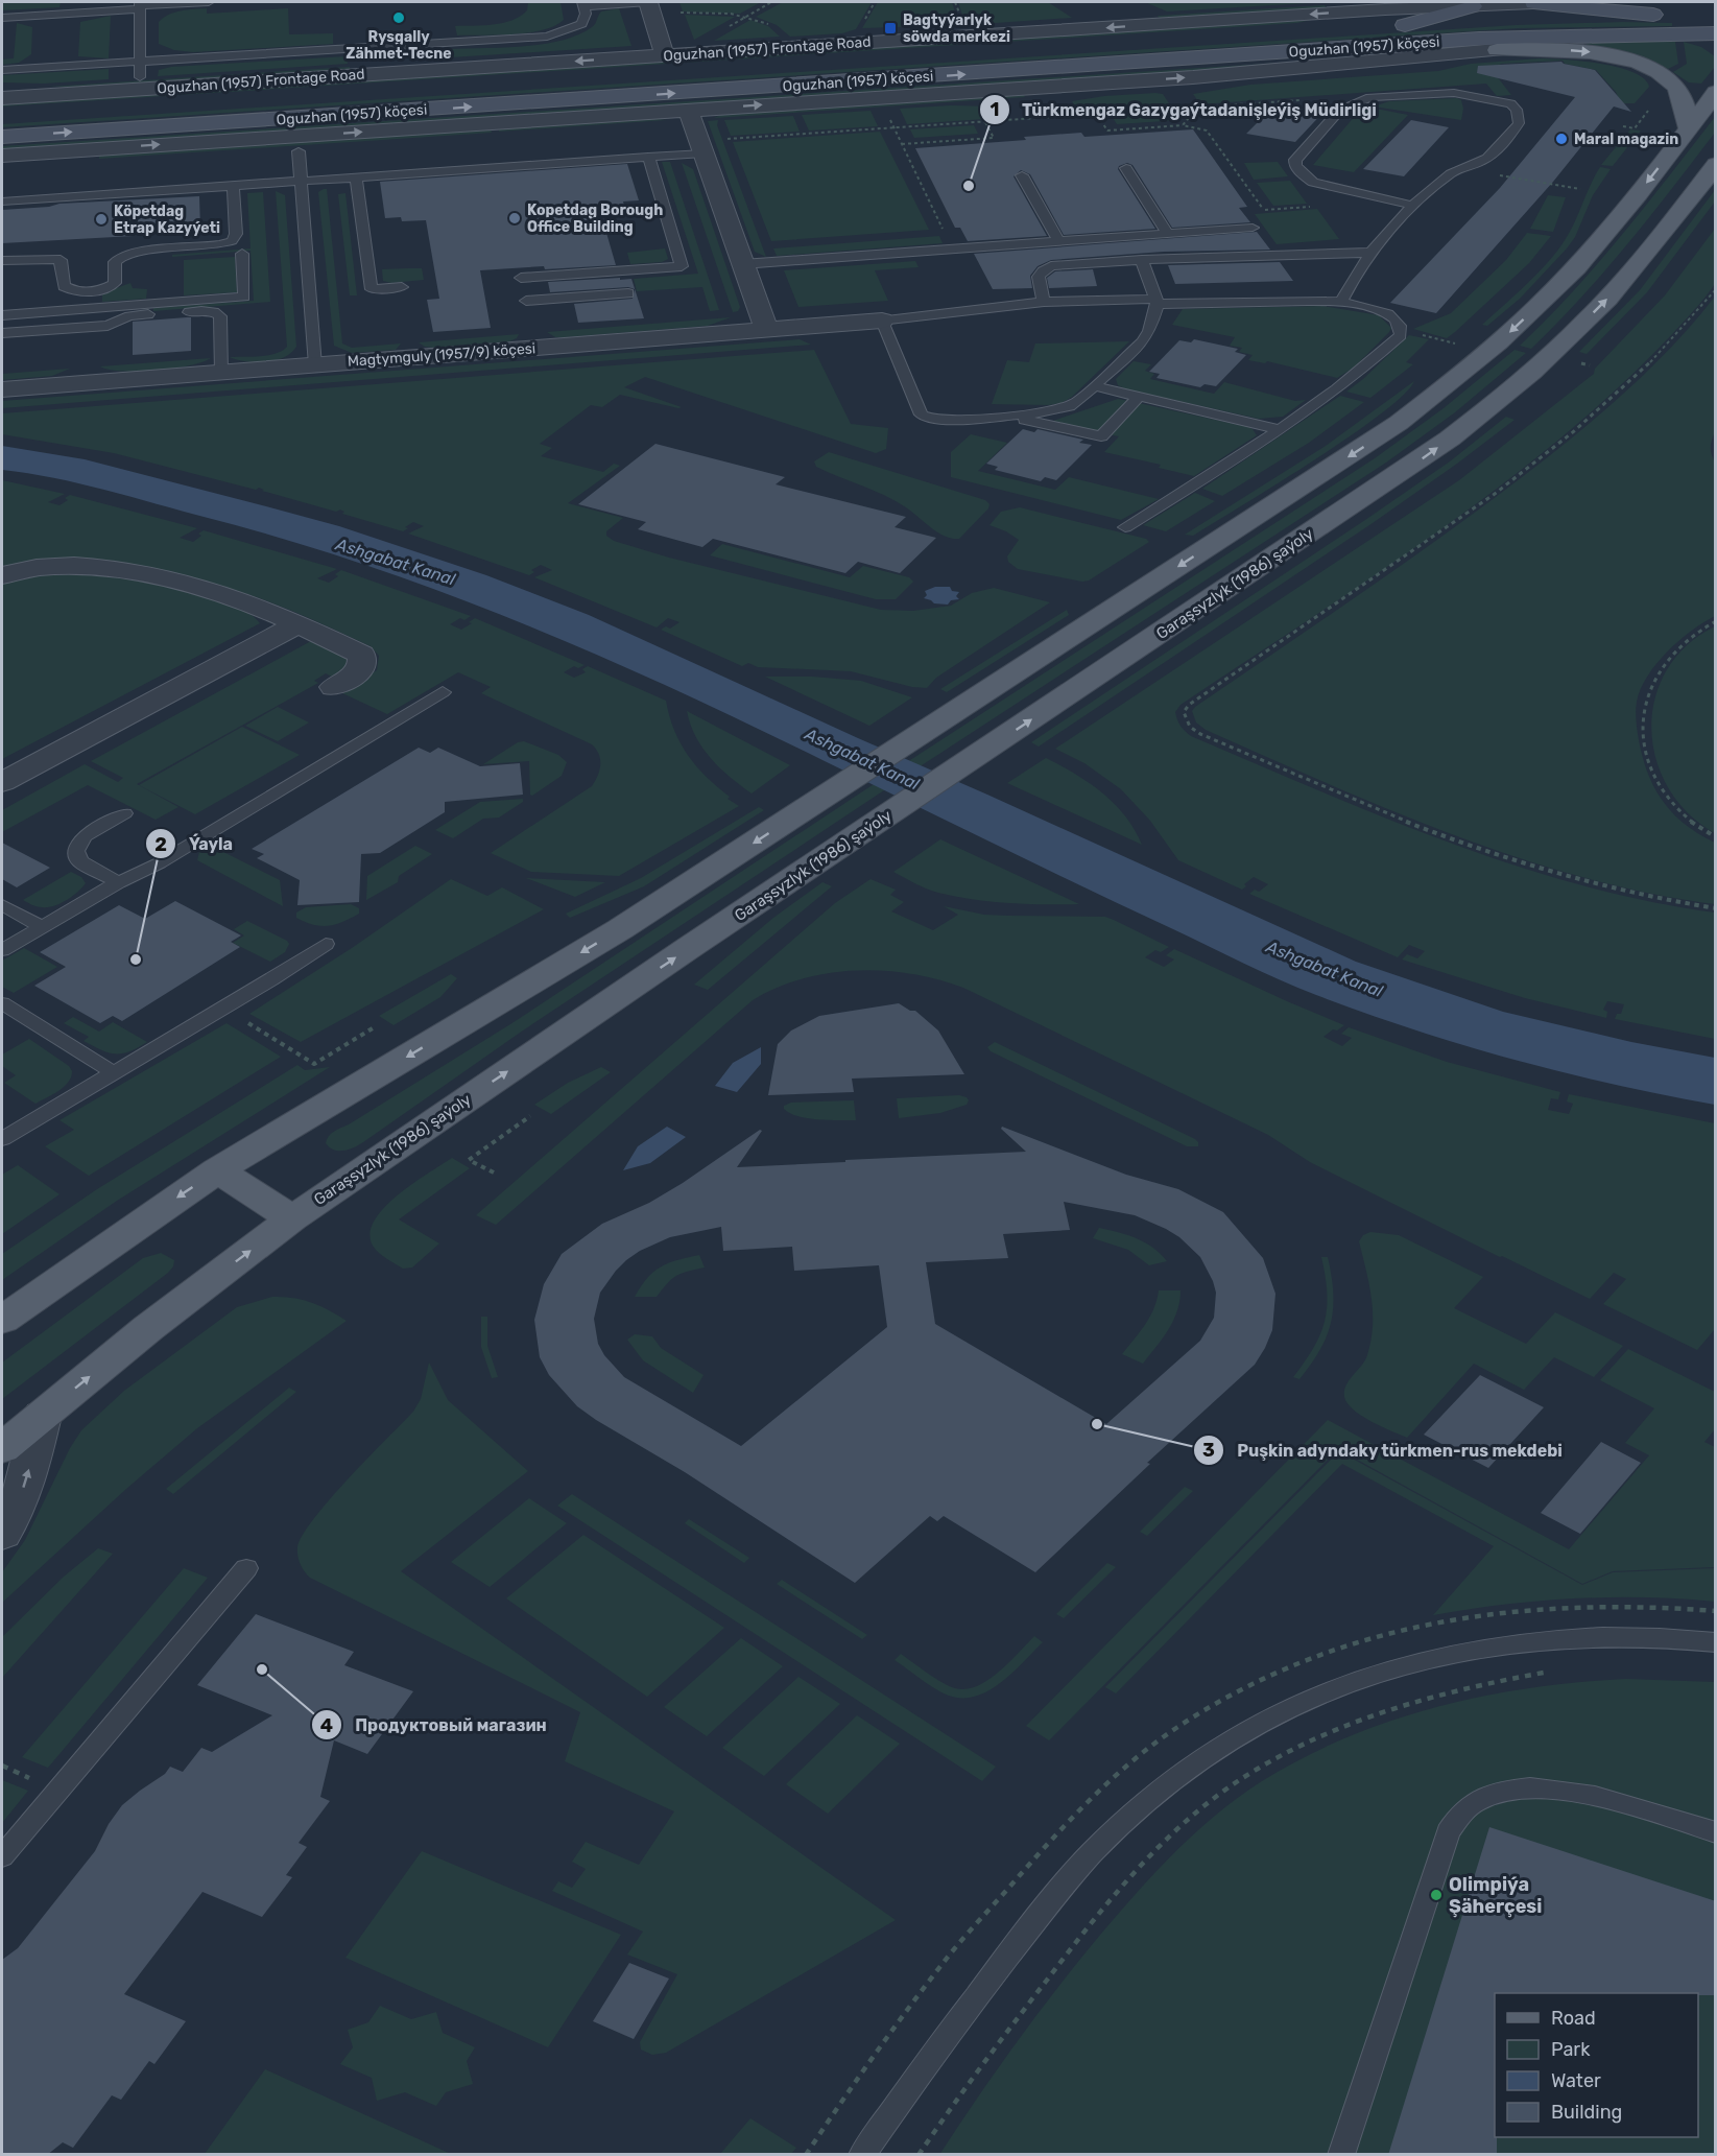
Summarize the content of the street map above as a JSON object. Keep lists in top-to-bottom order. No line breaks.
{"streets":{"main road":["Oguzhan (1957) köçesi","Garaşsyzlyk (1986) şaýoly"],"street":["Oguzhan (1957) Frontage Road","Magtymguly (1957/9) köçesi"]},"water":["Ashgabat Kanal"],"places":{"other":["Rysgally Zähmet-Tecne","Maral magazin","Türkmengaz Gazygaýtadanişleýiş Müdirligi","Kopetdag Borough Office Building","Köpetdag Etrap Kazyýeti","Ýayla","Puşkin adyndaky türkmen-rus mekdebi","Продуктовый магазин","Olimpiýa Şäherçesi"],"transit":["Bagtyýarlyk söwda merkezi"]},"legend":["Road","Park","Water","Building"]}
